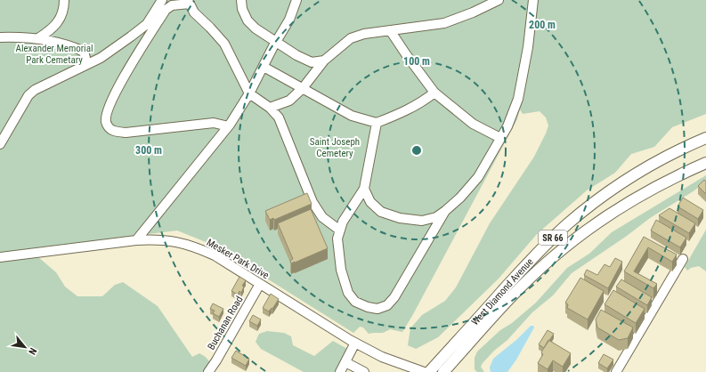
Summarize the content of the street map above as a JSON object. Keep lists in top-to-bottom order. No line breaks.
{"streets":{"main road":["SR 66","West Diamond Avenue"],"street":["Mesker Park Drive","Buchanan Road"]},"crossings":[["Mesker Park Drive","Buchanan Road"]],"parks":["Alexander Memorial Park Cemetary","Saint Joseph Cemetery"],"north":"bottom right","rings":["200 m","100 m","300 m"]}
